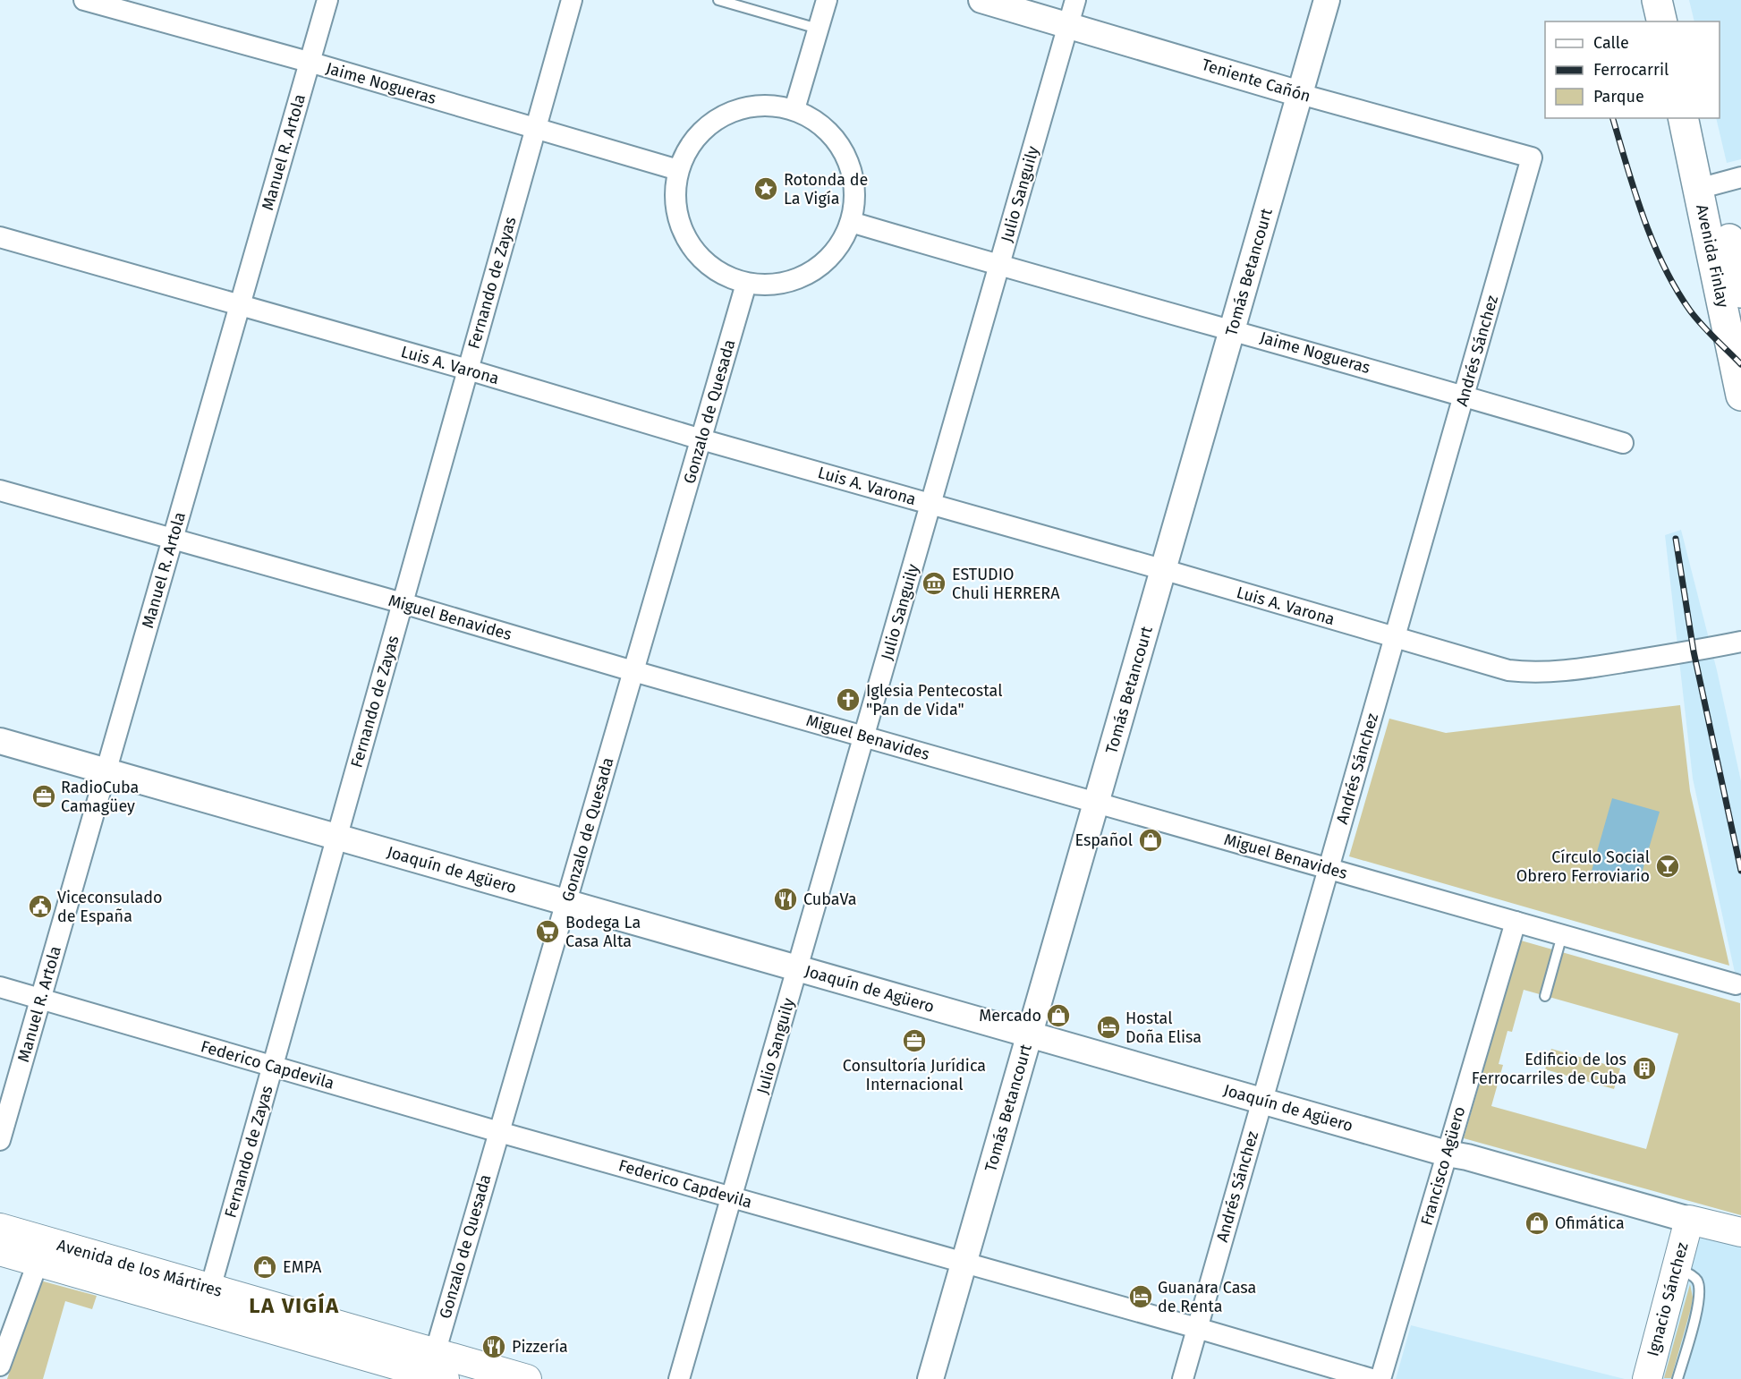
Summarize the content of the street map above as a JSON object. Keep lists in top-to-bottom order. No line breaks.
{"streets":{"main road":["Avenida Finlay","Joaquín de Agüero","Avenida de los Mártires","Ignacio Sánchez"],"street":["Teniente Cañón","Jaime Nogueras","Manuel R. Artola","Julio Sanguily","Tomás Betancourt","Fernando de Zayas","Andrés Sánchez","Luis A. Varona","Gonzalo de Quesada","Miguel Benavides","Federico Capdevila","Francisco Agüero"]},"crossings":[["Teniente Cañón","Julio Sanguily"],["Teniente Cañón","Tomás Betancourt"],["Teniente Cañón","Andrés Sánchez"],["Jaime Nogueras","Manuel R. Artola"],["Jaime Nogueras","Julio Sanguily"],["Jaime Nogueras","Tomás Betancourt"],["Jaime Nogueras","Fernando de Zayas"],["Jaime Nogueras","Andrés Sánchez"],["Jaime Nogueras","Gonzalo de Quesada"],["Manuel R. Artola","Luis A. Varona"],["Manuel R. Artola","Miguel Benavides"],["Manuel R. Artola","Joaquín de Agüero"],["Manuel R. Artola","Federico Capdevila"],["Julio Sanguily","Luis A. Varona"],["Julio Sanguily","Miguel Benavides"],["Julio Sanguily","Joaquín de Agüero"],["Julio Sanguily","Federico Capdevila"],["Tomás Betancourt","Luis A. Varona"],["Tomás Betancourt","Miguel Benavides"],["Tomás Betancourt","Joaquín de Agüero"],["Tomás Betancourt","Federico Capdevila"],["Fernando de Zayas","Luis A. Varona"],["Fernando de Zayas","Miguel Benavides"],["Fernando de Zayas","Joaquín de Agüero"],["Fernando de Zayas","Federico Capdevila"],["Fernando de Zayas","Avenida de los Mártires"],["Andrés Sánchez","Luis A. Varona"],["Andrés Sánchez","Miguel Benavides"],["Andrés Sánchez","Joaquín de Agüero"],["Andrés Sánchez","Federico Capdevila"],["Luis A. Varona","Gonzalo de Quesada"],["Gonzalo de Quesada","Miguel Benavides"],["Gonzalo de Quesada","Joaquín de Agüero"],["Gonzalo de Quesada","Federico Capdevila"],["Gonzalo de Quesada","Avenida de los Mártires"],["Miguel Benavides","Francisco Agüero"],["Joaquín de Agüero","Francisco Agüero"],["Joaquín de Agüero","Ignacio Sánchez"]],"districts":["LA VIGÍA"],"places":{"place":["Rotonda de La Vigía"],"museum":["ESTUDIO Chuli HERRERA"],"church":["Iglesia Pentecostal \"Pan de Vida\""],"office":["RadioCuba Camagüey","Consultoría Jurídica Internacional"],"shop":["Español","Mercado","Ofimática","EMPA"],"bar":["Círculo Social Obrero Ferroviario"],"restaurant":["CubaVa","Pizzería"],"public building":["Viceconsulado de España"],"supermarket":["Bodega La Casa Alta"],"hotel":["Hostal Doña Elisa","Guanara Casa de Renta"],"building":["Edificio de los Ferrocarriles de Cuba"]},"legend":["Calle","Ferrocarril","Parque"]}
